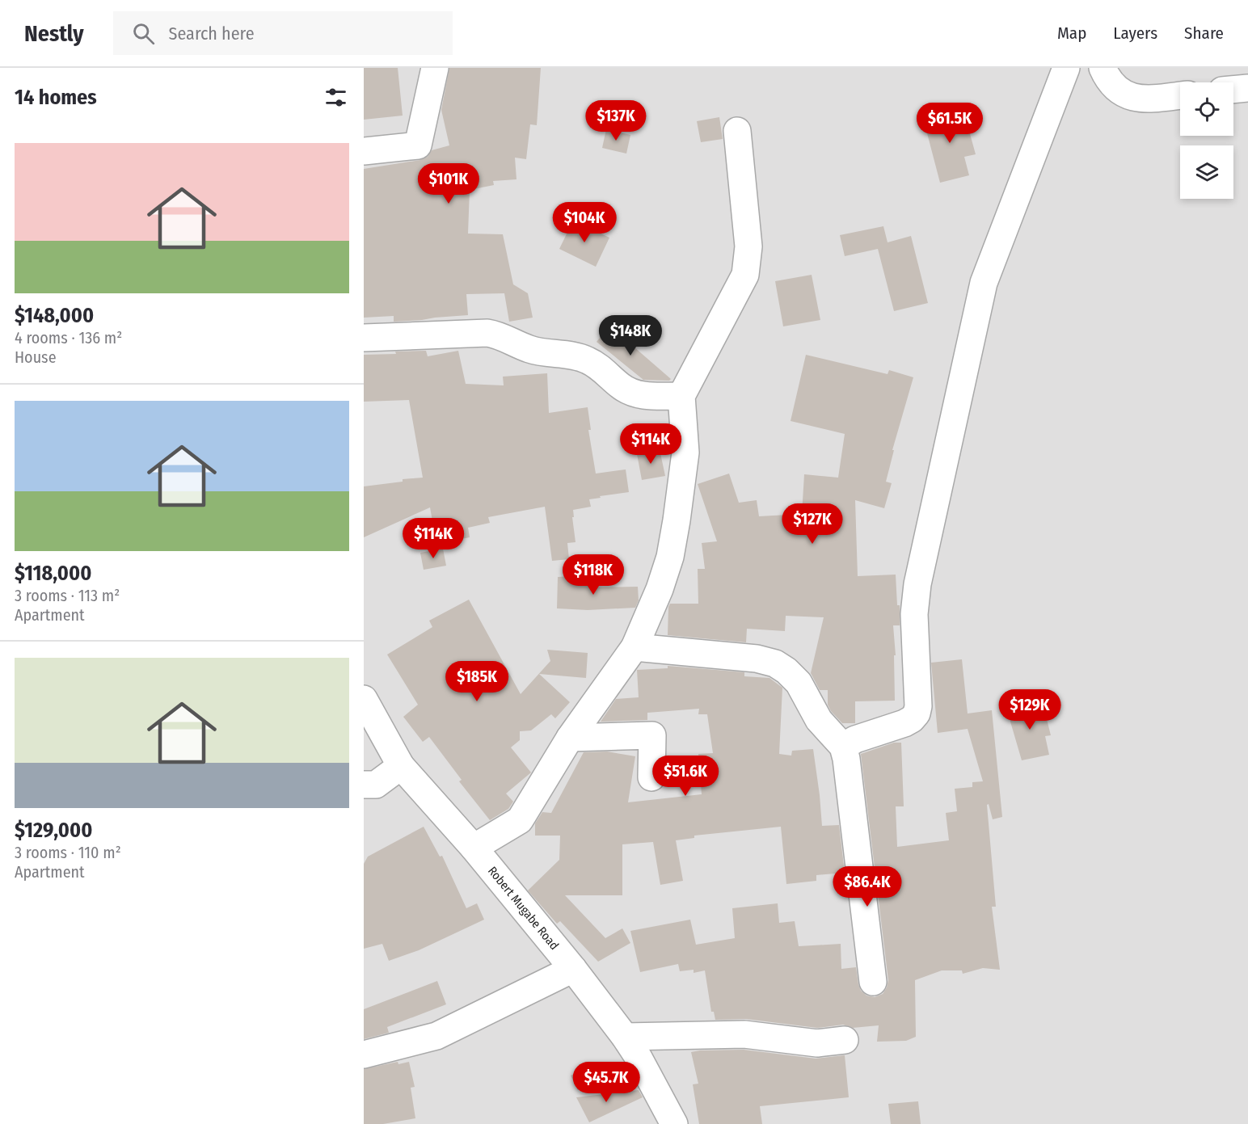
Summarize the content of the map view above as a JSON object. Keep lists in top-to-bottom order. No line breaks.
{"streets":{"street":["Robert Mugabe Road"]},"page":{"header":"Nestly","search":"Search here","nav":["Map","Layers","Share"],"heading":"14 homes","price":["$137K","$61.5K","$101K","$104K","$148K","$114K","$127K","$114K","$118K","$185K","$129K","$51.6K","$86.4K","$45.7K"],"list":[{"name":"$148,000","note":"4 rooms · 136 m² · House"},{"name":"$118,000","note":"3 rooms · 113 m² · Apartment"},{"name":"$129,000","note":"3 rooms · 110 m² · Apartment"}]}}
